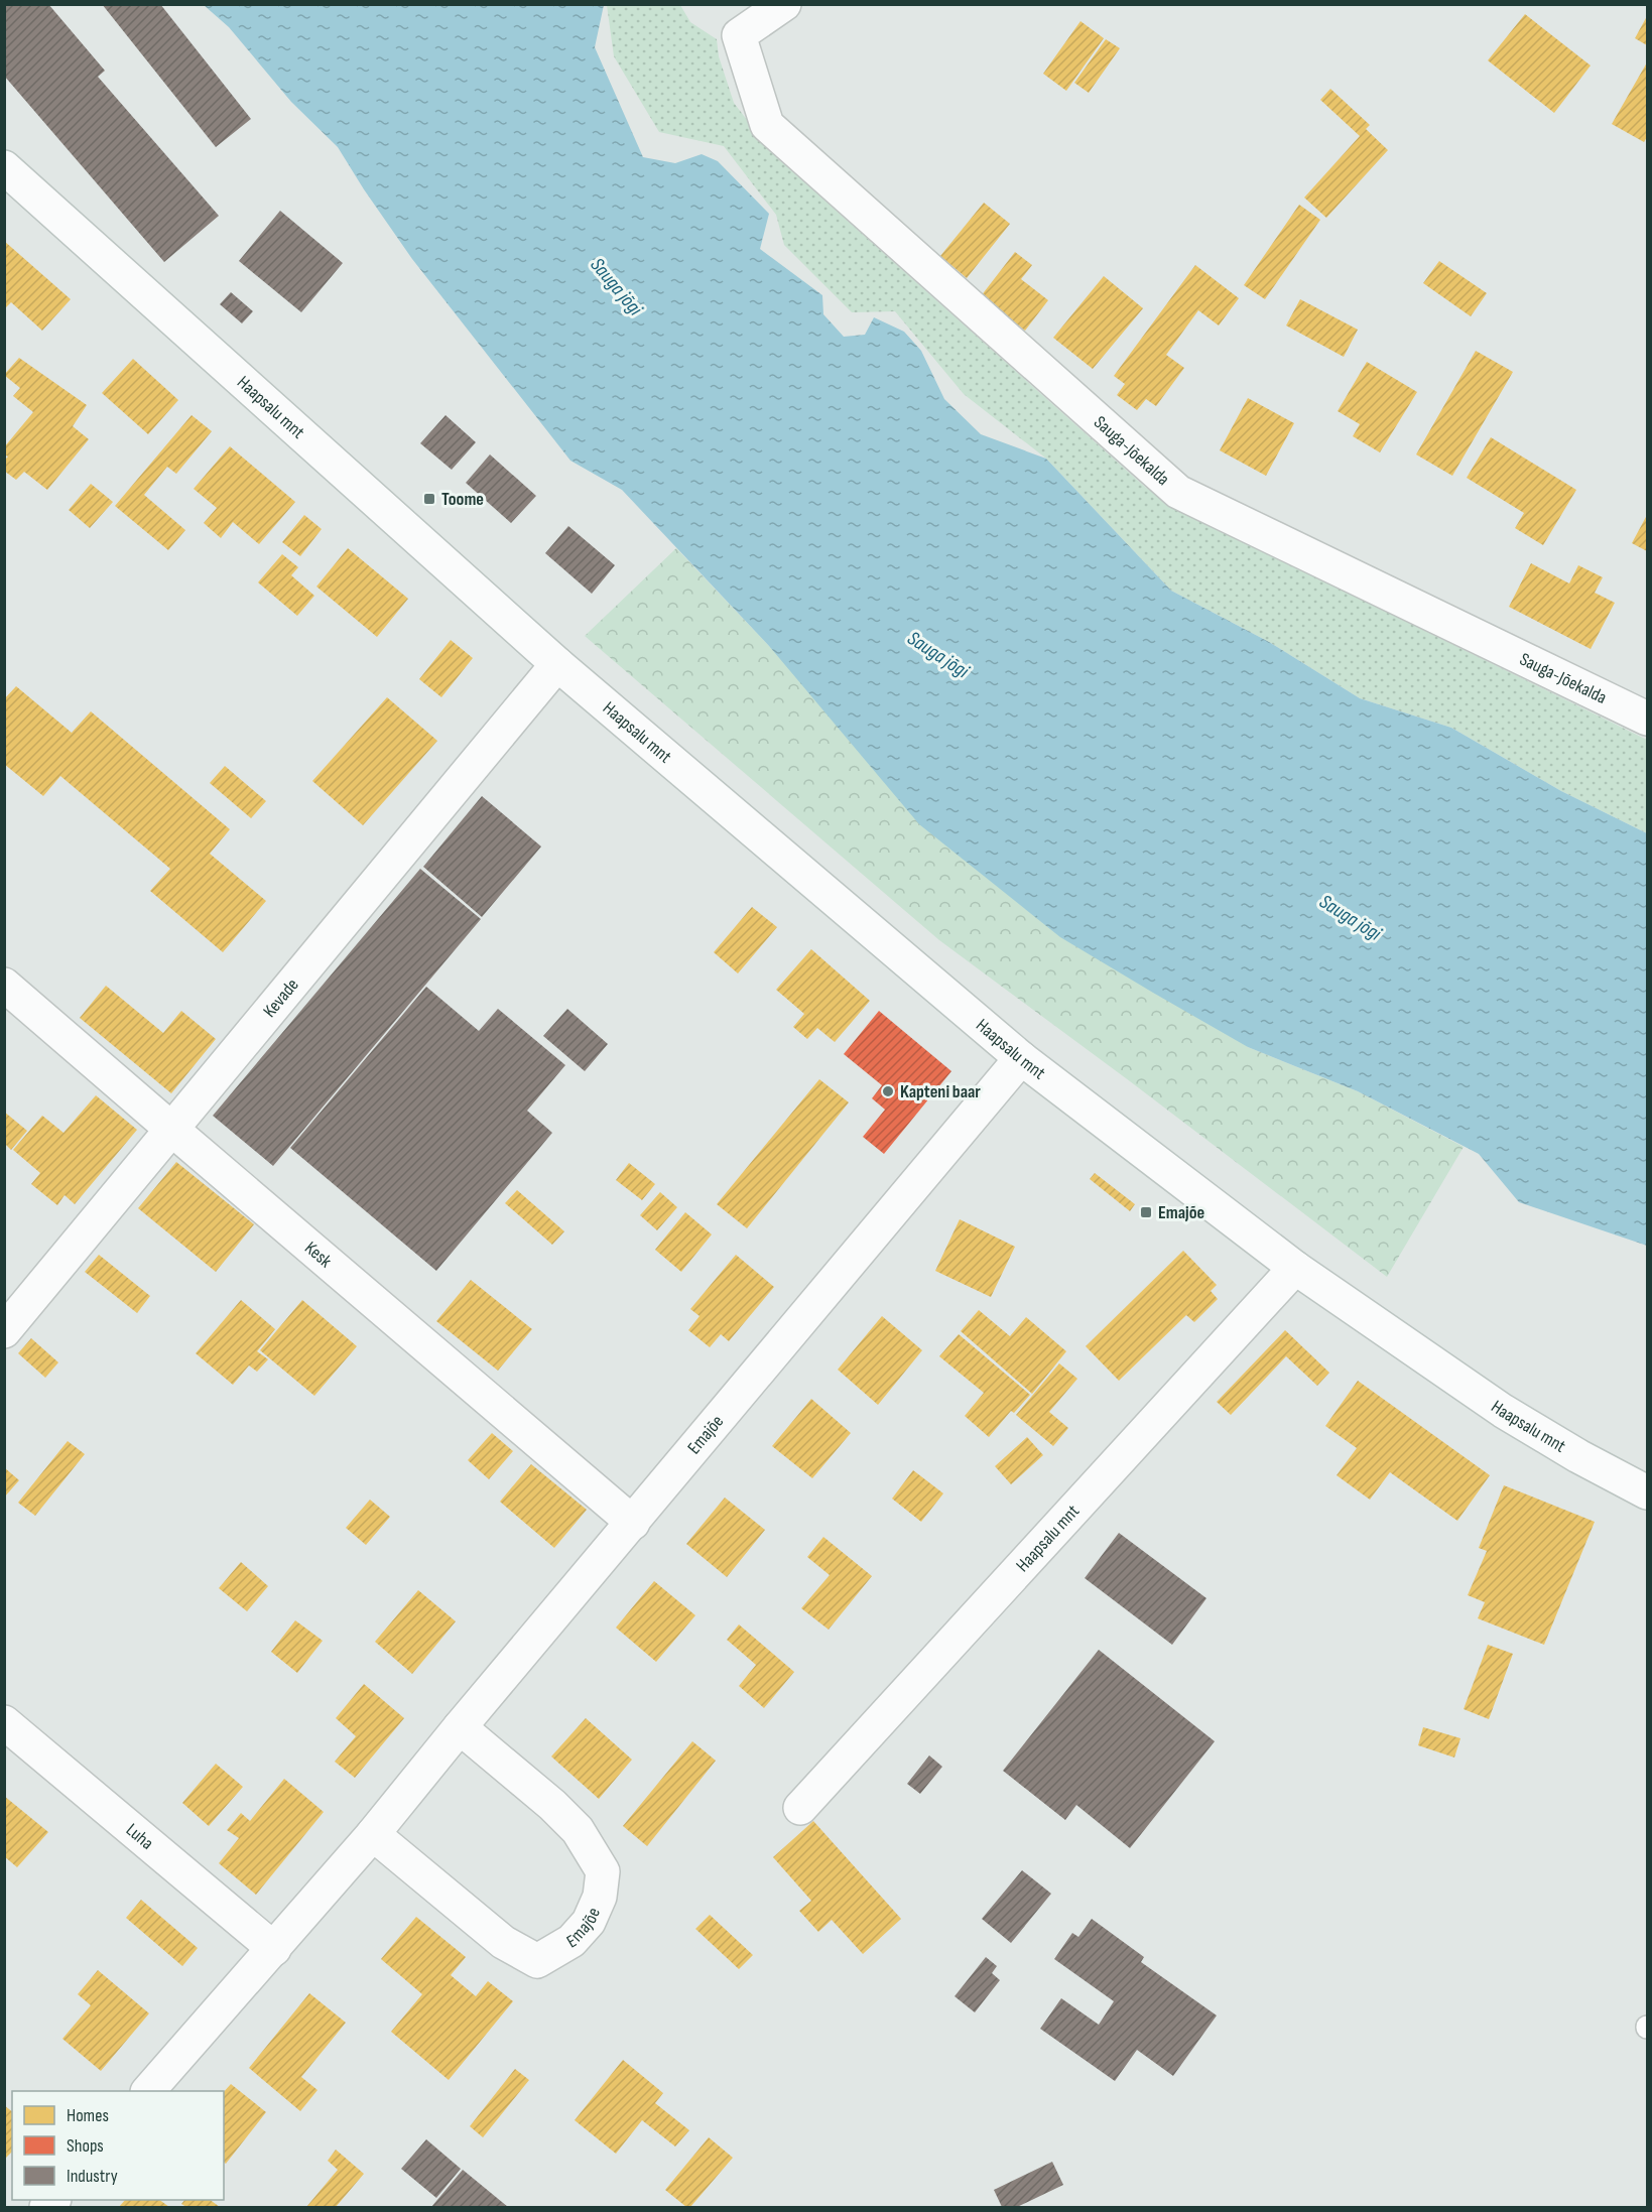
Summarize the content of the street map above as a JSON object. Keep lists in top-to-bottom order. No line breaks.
{"streets":{"street":["Haapsalu mnt","Sauga-Jõekalda","Kevade","Kesk","Emajõe","Luha"]},"crossings":[["Haapsalu mnt","Kevade"],["Haapsalu mnt","Emajõe"],["Kevade","Kesk"],["Kesk","Emajõe"],["Emajõe","Luha"]],"water":["Sauga jõgi"],"places":{"transit":["Toome","Emajõe"],"other":["Kapteni baar"]},"legend":["Homes","Shops","Industry"]}
